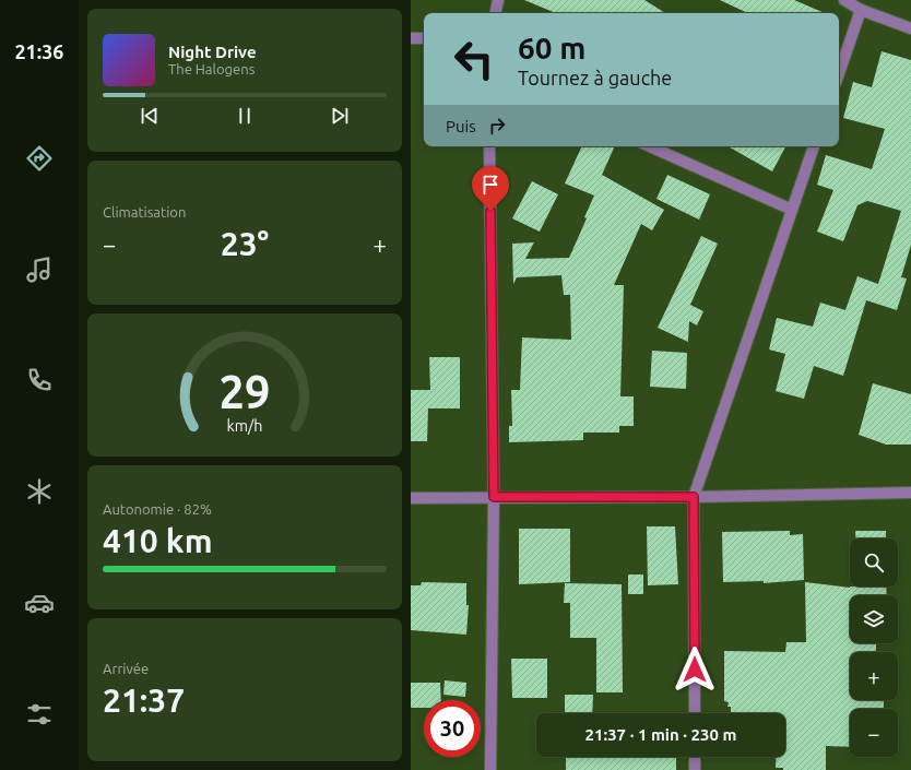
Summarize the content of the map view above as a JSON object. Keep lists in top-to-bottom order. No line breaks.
{"page":{"tabs":"21:36","turn":["60 m","Tournez à gauche"],"song":["Night Drive","The Halogens"],"then":"Puis","tile":["Climatisation",["Autonomie · 82%","410 km"],["Arrivée","21:37"]],"heat":["−","23°","+"],"map_buttons":["+","−"],"limit":"30","trip":"21:37 · 1 min · 230 m","gauge":["29","km/h"]}}
